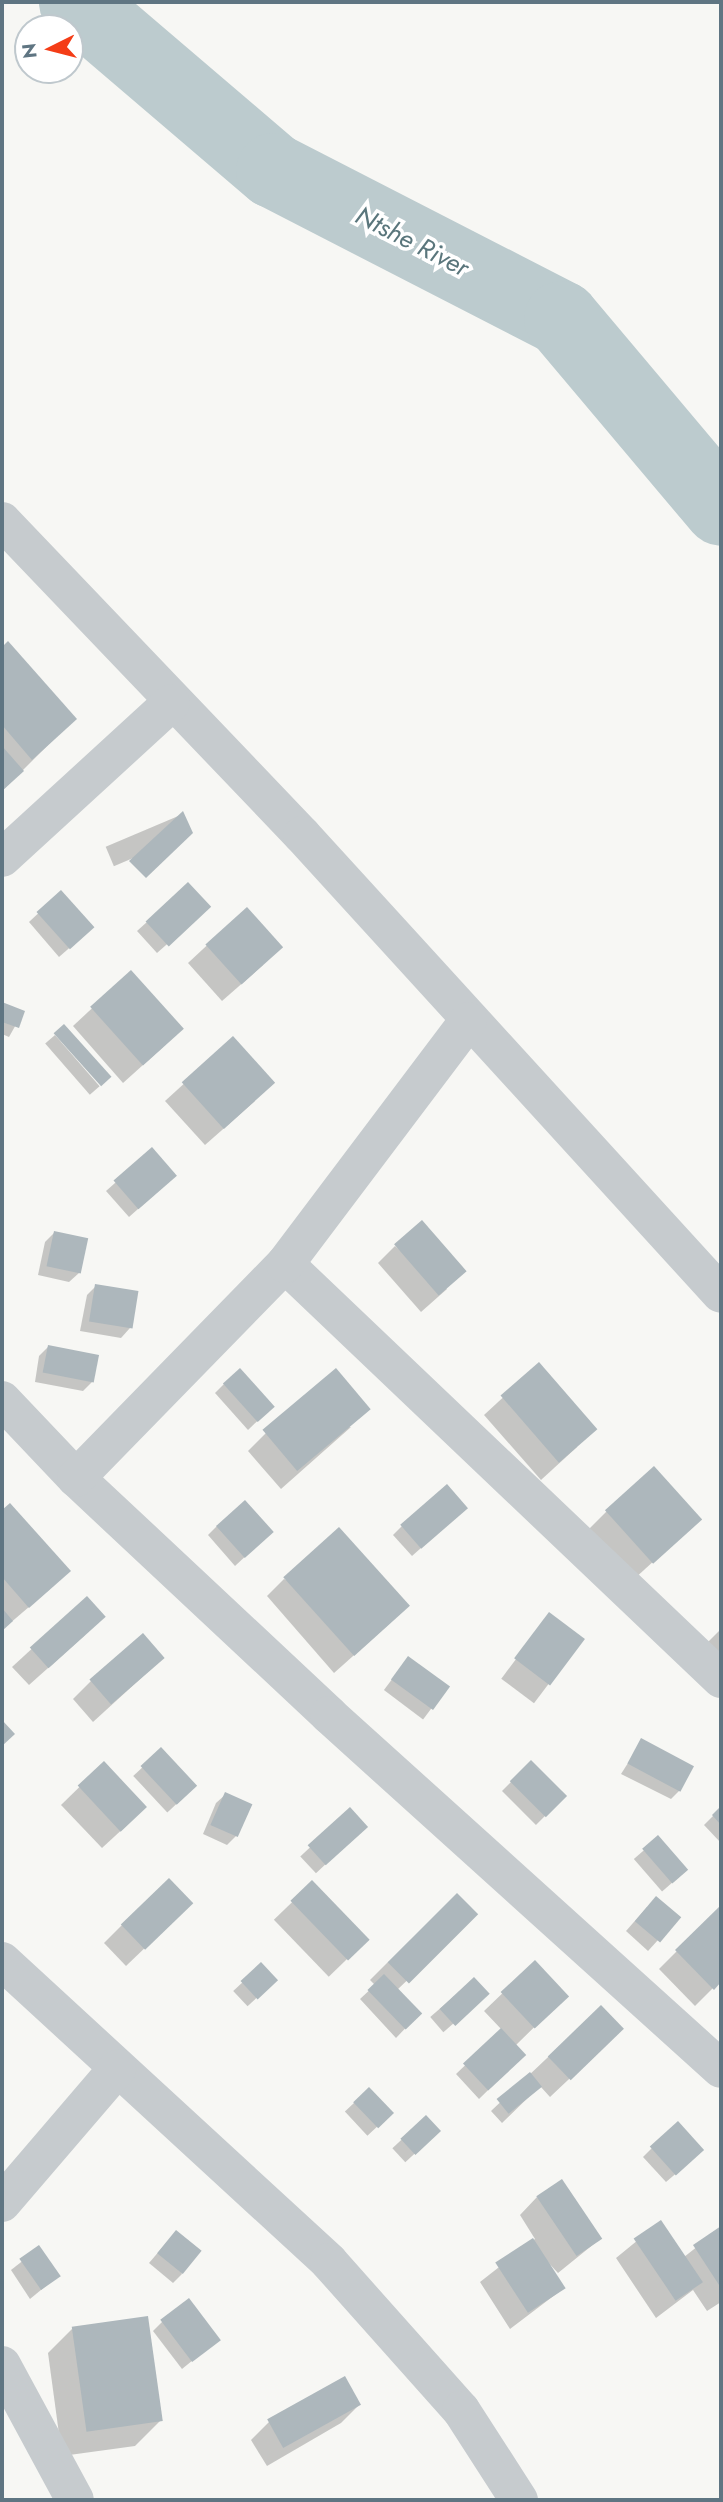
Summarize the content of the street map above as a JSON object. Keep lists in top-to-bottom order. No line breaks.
{"water":["Ntshe River"],"north":"left"}
